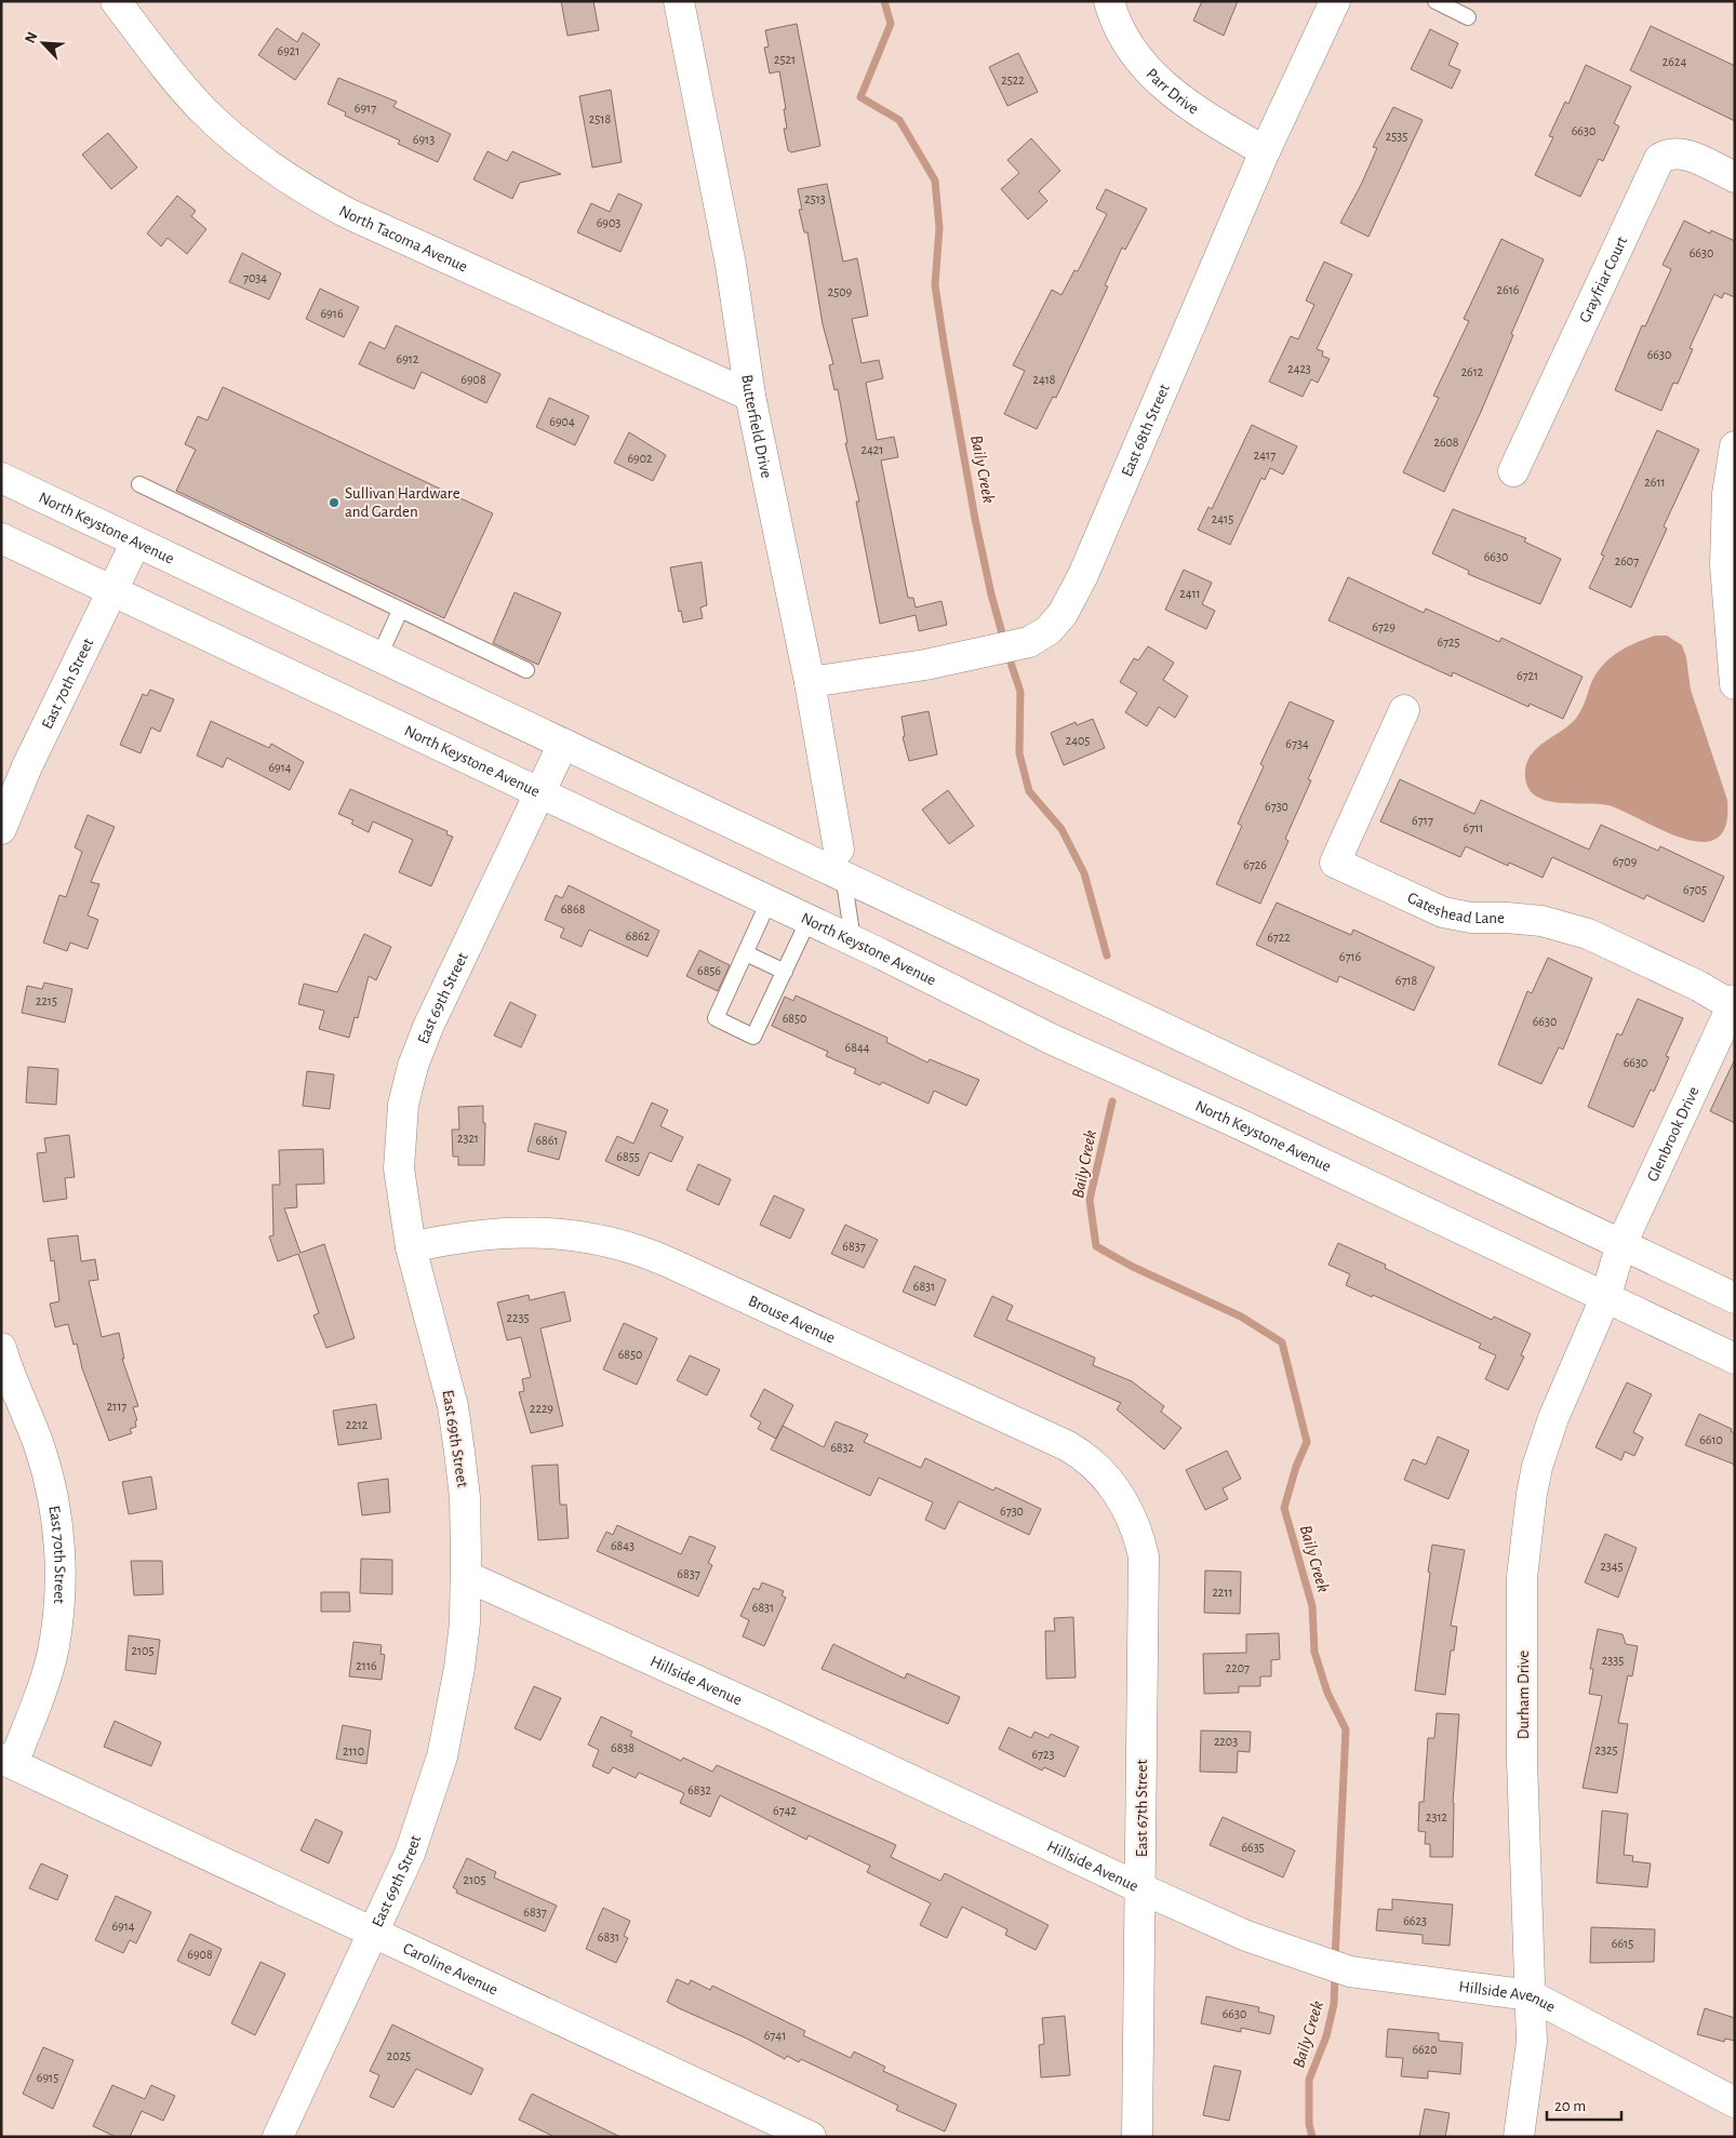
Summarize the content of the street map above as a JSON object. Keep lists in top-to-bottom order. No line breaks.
{"streets":{"street":["Parr Drive","North Tacoma Avenue","Grayfriar Court","Butterfield Drive","East 68th Street","North Keystone Avenue","East 70th Street","Gateshead Lane","East 69th Street","Glenbrook Drive","Brouse Avenue","Hillside Avenue","Durham Drive","East 67th Street","Caroline Avenue"]},"crossings":[["Parr Drive","East 68th Street"],["North Tacoma Avenue","Butterfield Drive"],["Butterfield Drive","East 68th Street"],["Butterfield Drive","North Keystone Avenue"],["North Keystone Avenue","East 70th Street"],["North Keystone Avenue","East 69th Street"],["North Keystone Avenue","Glenbrook Drive"],["North Keystone Avenue","Durham Drive"],["East 70th Street","Caroline Avenue"],["Gateshead Lane","Glenbrook Drive"],["East 69th Street","Brouse Avenue"],["East 69th Street","Hillside Avenue"],["East 69th Street","Caroline Avenue"],["Glenbrook Drive","Durham Drive"],["Brouse Avenue","East 67th Street"],["Hillside Avenue","Durham Drive"],["Hillside Avenue","East 67th Street"]],"water":["Baily Creek"],"places":["Sullivan Hardware and Garden"],"house_numbers":["6921","2521","2624","2522","6917","2518","6630","2535","6913","2513","6903","6630","7034","2616","2509","6916","6630","6912","2423","2612","6908","2418","6904","2608","2421","2417","6902","2611","2415","6630","2607","2411","6729","6725","6721","2405","6734","6914","6730","6717","6711","6709","6726","6705","6868","6862","6722","6716","6856","6718","2215","6850","6630","6844","6630","2321","6861","6855","6837","6831","2235","6850","2117","2229","2212","6610","6832","6730","6843","2345","6837","2211","6831","2105","2335","2116","2207","2203","6838","2325","2110","6723","6832","6742","2312","6635","2105","6837","6623","6914","6831","6615","6908","6630","6741","6620","2025","6915"],"scale_bar":"20 m","north":"top left"}
